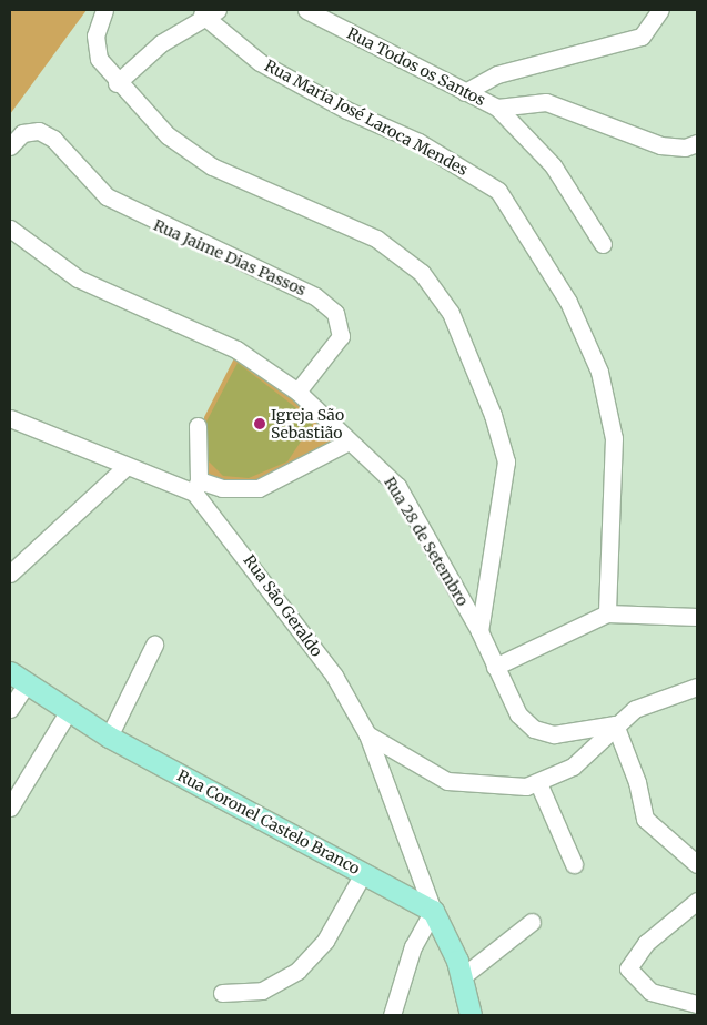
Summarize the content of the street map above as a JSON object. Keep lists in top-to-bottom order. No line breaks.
{"streets":{"main road":["Rua Coronel Castelo Branco"],"street":["Rua Todos os Santos","Rua Maria José Laroca Mendes","Rua Jaime Dias Passos","Rua 28 de Setembro","Rua São Geraldo"]},"crossings":[["Rua Jaime Dias Passos","Rua 28 de Setembro"],["Rua São Geraldo","Rua Coronel Castelo Branco"]],"places":["Igreja São Sebastião"]}
